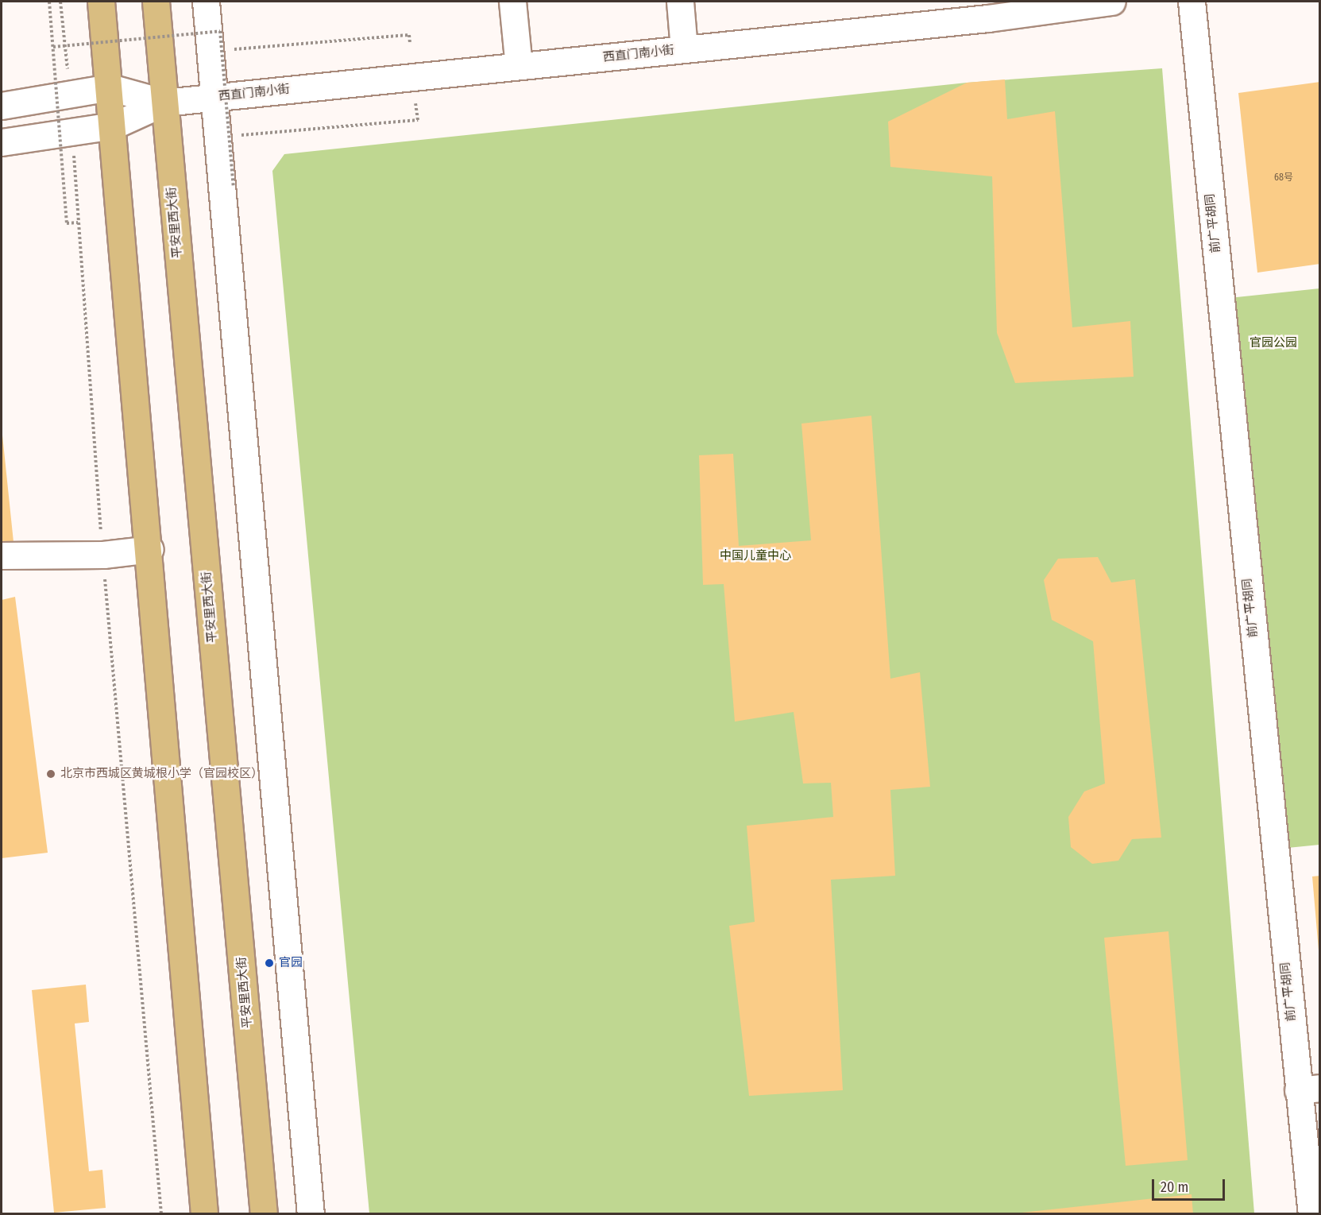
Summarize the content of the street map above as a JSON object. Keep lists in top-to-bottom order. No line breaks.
{"streets":{"main road":["平安里西大街"],"street":["西直门南小街","前广平胡同"]},"crossings":[["西直门南小街","平安里西大街"]],"parks":["官园公园","中国儿童中心"],"places":["北京市西城区黄城根小学（官园校区）","官园"],"house_numbers":["68号"],"scale_bar":"20 m"}
